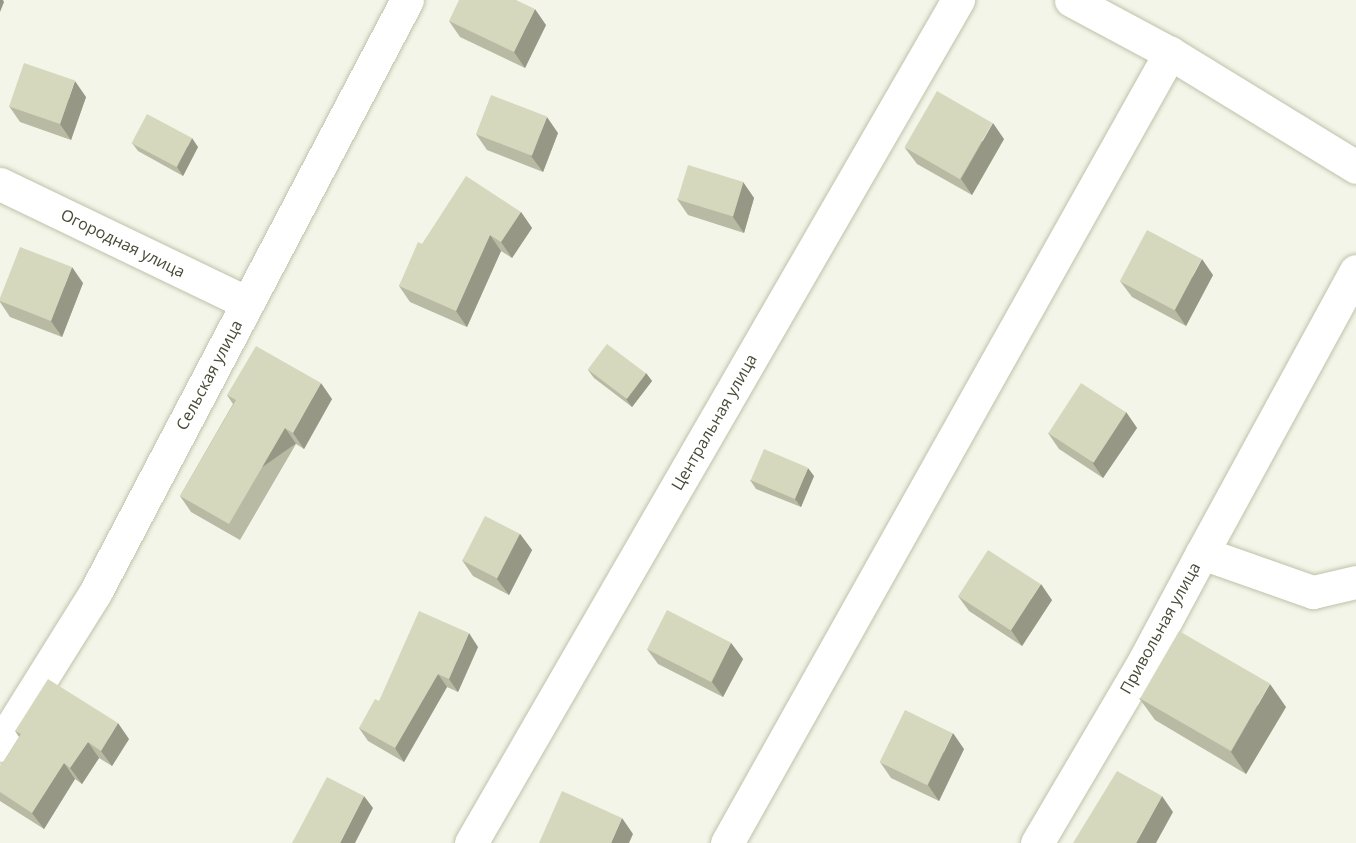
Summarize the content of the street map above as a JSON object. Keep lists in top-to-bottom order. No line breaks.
{"streets":{"street":["Огородная улица","Сельская улица","Центральная улица","Привольная улица"]},"crossings":[["Огородная улица","Сельская улица"]]}
